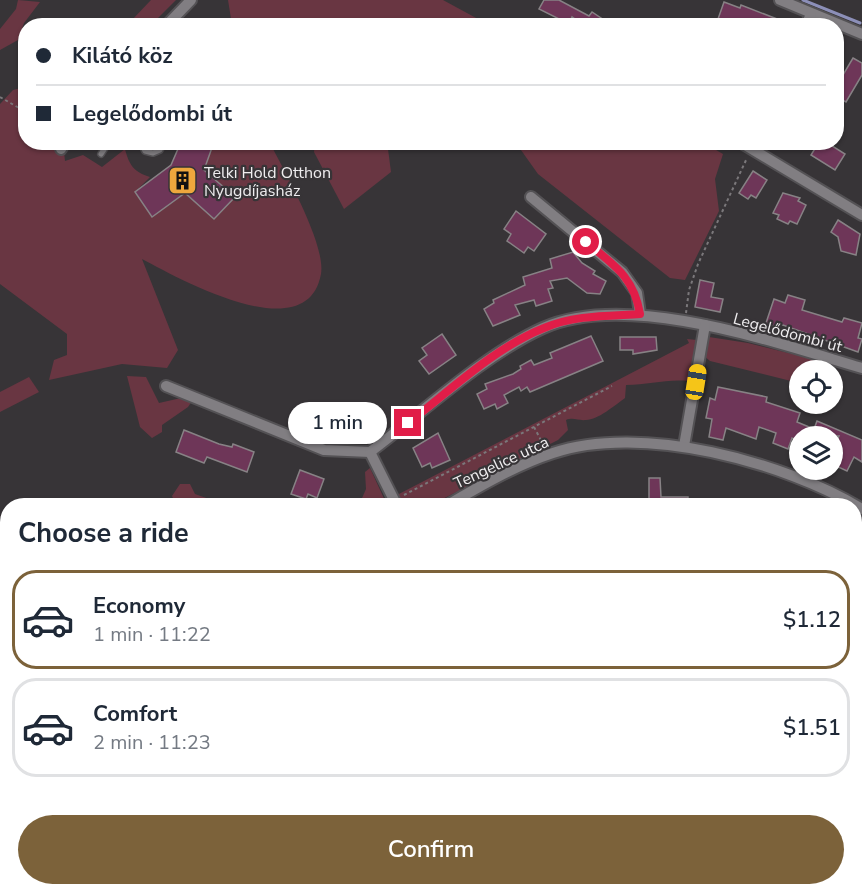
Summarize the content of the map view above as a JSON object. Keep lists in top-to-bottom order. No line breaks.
{"streets":{"street":["Legelődombi út","Tengelice utca"]},"places":{"building":["Telki Hold Otthon Nyugdíjasház"]},"page":{"banner":["Kilátó köz","Legelődombi út"],"bubble":"1 min","heading":"Choose a ride","list":[{"name":"Economy","note":"1 min · 11:22","value":"$1.12"},{"name":"Comfort","note":"2 min · 11:23","value":"$1.51"}],"buttons":"Confirm"}}
